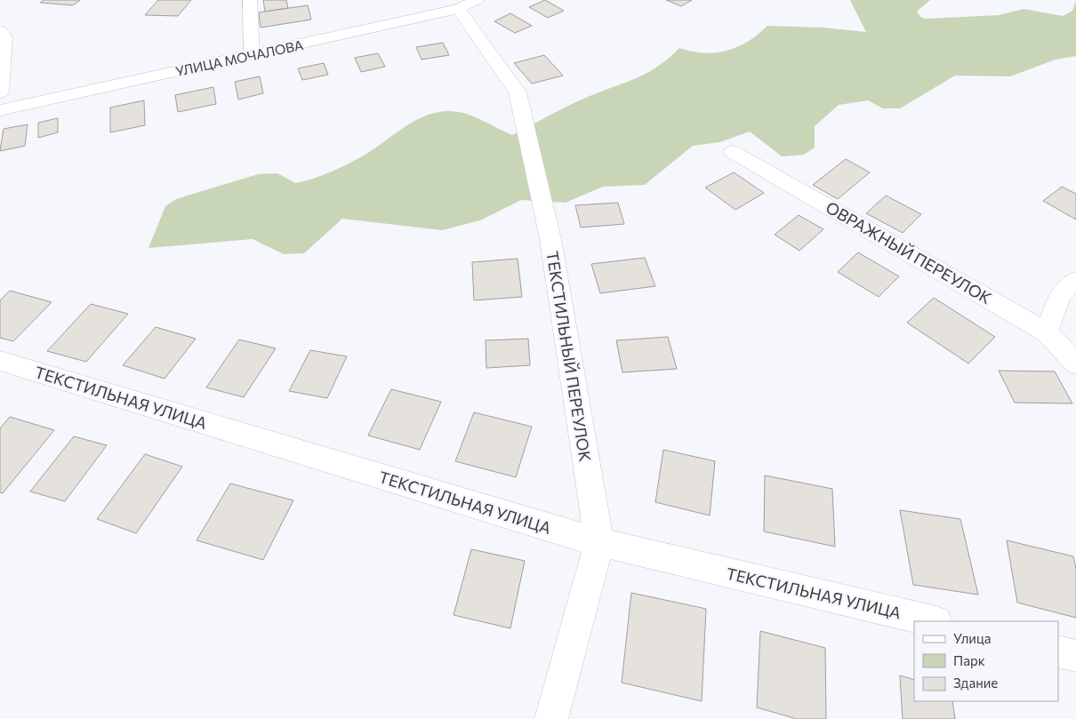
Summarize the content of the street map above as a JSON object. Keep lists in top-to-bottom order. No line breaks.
{"streets":{"street":["УЛИЦА МОЧАЛОВА","ОВРАЖНЫЙ ПЕРЕУЛОК","ТЕКСТИЛЬНЫЙ ПЕРЕУЛОК","ТЕКСТИЛЬНАЯ УЛИЦА"]},"crossings":[["УЛИЦА МОЧАЛОВА","ТЕКСТИЛЬНЫЙ ПЕРЕУЛОК"],["ТЕКСТИЛЬНЫЙ ПЕРЕУЛОК","ТЕКСТИЛЬНАЯ УЛИЦА"]],"legend":["Улица","Парк","Здание"]}
